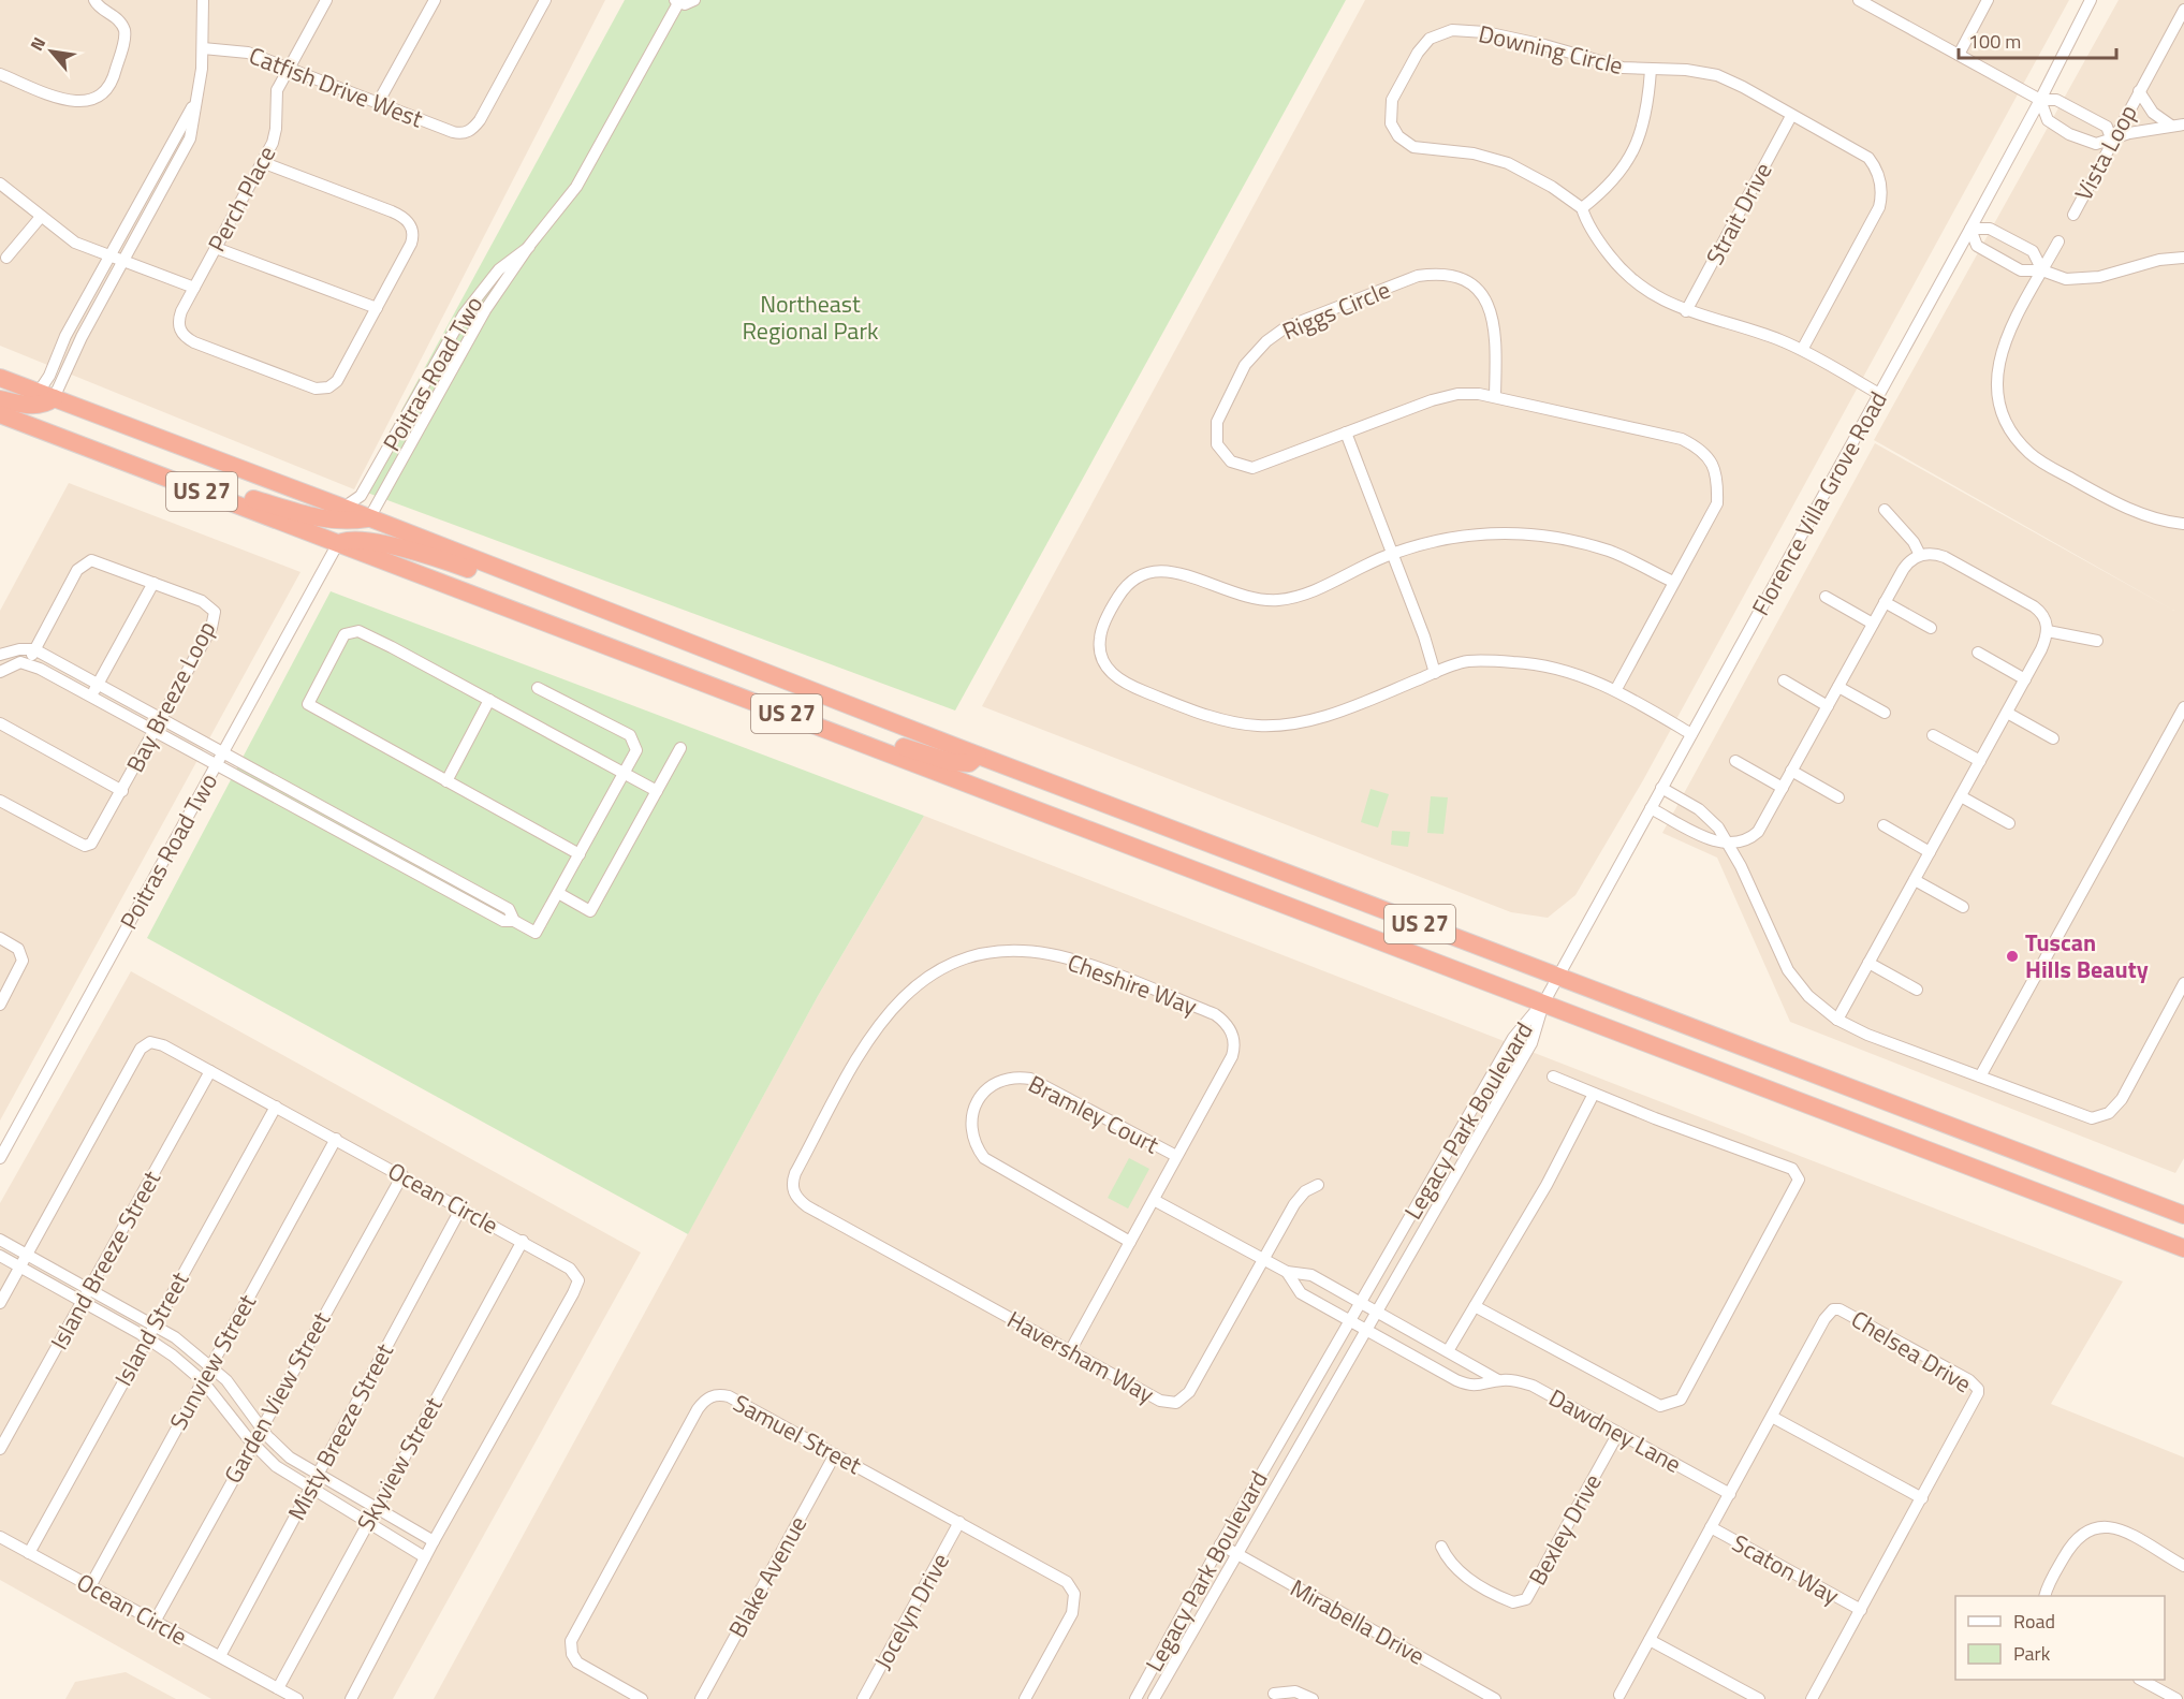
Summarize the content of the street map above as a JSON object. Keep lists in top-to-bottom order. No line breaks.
{"streets":{"highway":["US 27"],"street":["Downing Circle","Catfish Drive West","Vista Loop","Perch Place","Strait Drive","Riggs Circle","Poitras Road Two","Florence Villa Grove Road","Bay Breeze Loop","Cheshire Way","Bramley Court","Legacy Park Boulevard","Ocean Circle","Island Breeze Street","Island Street","Chelsea Drive","Haversham Way","Sunview Street","Garden View Street","Dawdney Lane","Misty Breeze Street","Samuel Street","Skyview Street","Bexley Drive","Scaton Way","Blake Avenue","Jocelyn Drive","Mirabella Drive"]},"crossings":[["Downing Circle","Strait Drive"],["Downing Circle","Florence Villa Grove Road"],["Catfish Drive West","Perch Place"],["Poitras Road Two","US 27"],["US 27","Florence Villa Grove Road"],["US 27","Legacy Park Boulevard"],["Florence Villa Grove Road","Legacy Park Boulevard"],["Cheshire Way","Bramley Court"],["Cheshire Way","Haversham Way"],["Legacy Park Boulevard","Dawdney Lane"],["Legacy Park Boulevard","Mirabella Drive"],["Ocean Circle","Island Breeze Street"],["Ocean Circle","Island Street"],["Ocean Circle","Sunview Street"],["Ocean Circle","Garden View Street"],["Ocean Circle","Misty Breeze Street"],["Ocean Circle","Skyview Street"],["Chelsea Drive","Dawdney Lane"],["Chelsea Drive","Scaton Way"],["Dawdney Lane","Bexley Drive"],["Samuel Street","Blake Avenue"],["Samuel Street","Jocelyn Drive"]],"parks":["Northeast Regional Park"],"places":["Tuscan Hills Beauty"],"legend":["Road","Park"],"scale_bar":"100 m","north":"top left"}
